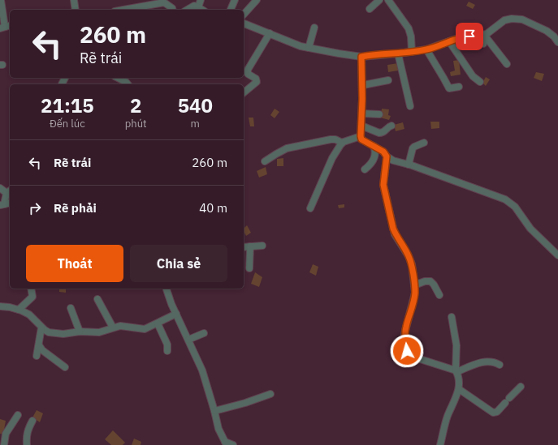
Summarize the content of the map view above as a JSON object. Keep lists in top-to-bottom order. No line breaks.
{"page":{"turn":["260 m","Rẽ trái"],"eta":["21:15","Đến lúc","2","phút","540","m"],"list":[{"name":"Rẽ trái","value":"260 m"},{"name":"Rẽ phải","value":"40 m"}],"buttons":["Thoát","Chia sẻ"]}}
